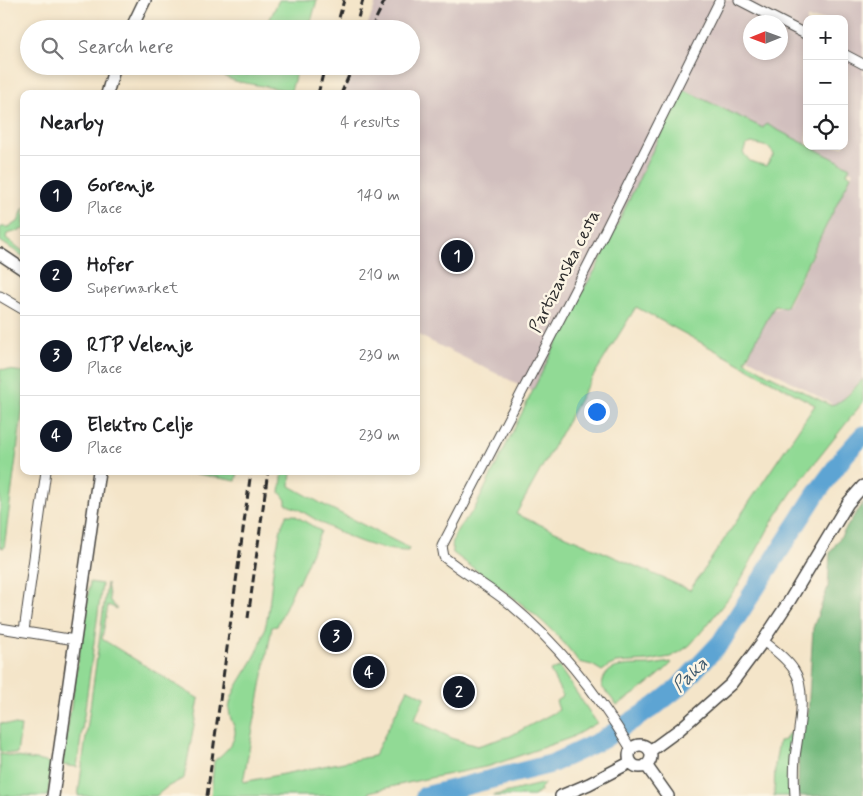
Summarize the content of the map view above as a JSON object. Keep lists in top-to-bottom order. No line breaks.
{"streets":{"street":["Partizanska cesta"]},"water":["Paka"],"north":"left","page":{"map_buttons":["+","−"],"search":"Search here","heading":["Nearby","4 results"],"list":[{"mark":"1","name":"Gorenje","note":"Place","value":"140 m"},{"mark":"2","name":"Hofer","note":"Supermarket","value":"210 m"},{"mark":"3","name":"RTP Velenje","note":"Place","value":"230 m"},{"mark":"4","name":"Elektro Celje","note":"Place","value":"230 m"}],"pins":["1","3","4","2"]}}
